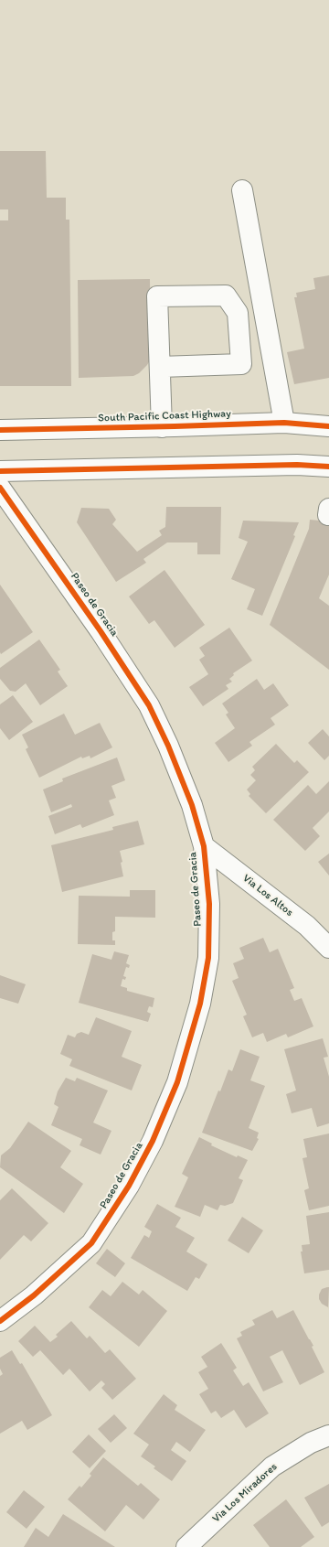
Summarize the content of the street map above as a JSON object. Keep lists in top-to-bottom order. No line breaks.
{"streets":{"main road":["South Pacific Coast Highway","Paseo de Gracia","Via Los Altos","Via Los Miradores"]},"crossings":[["Paseo de Gracia","Via Los Altos"]]}
